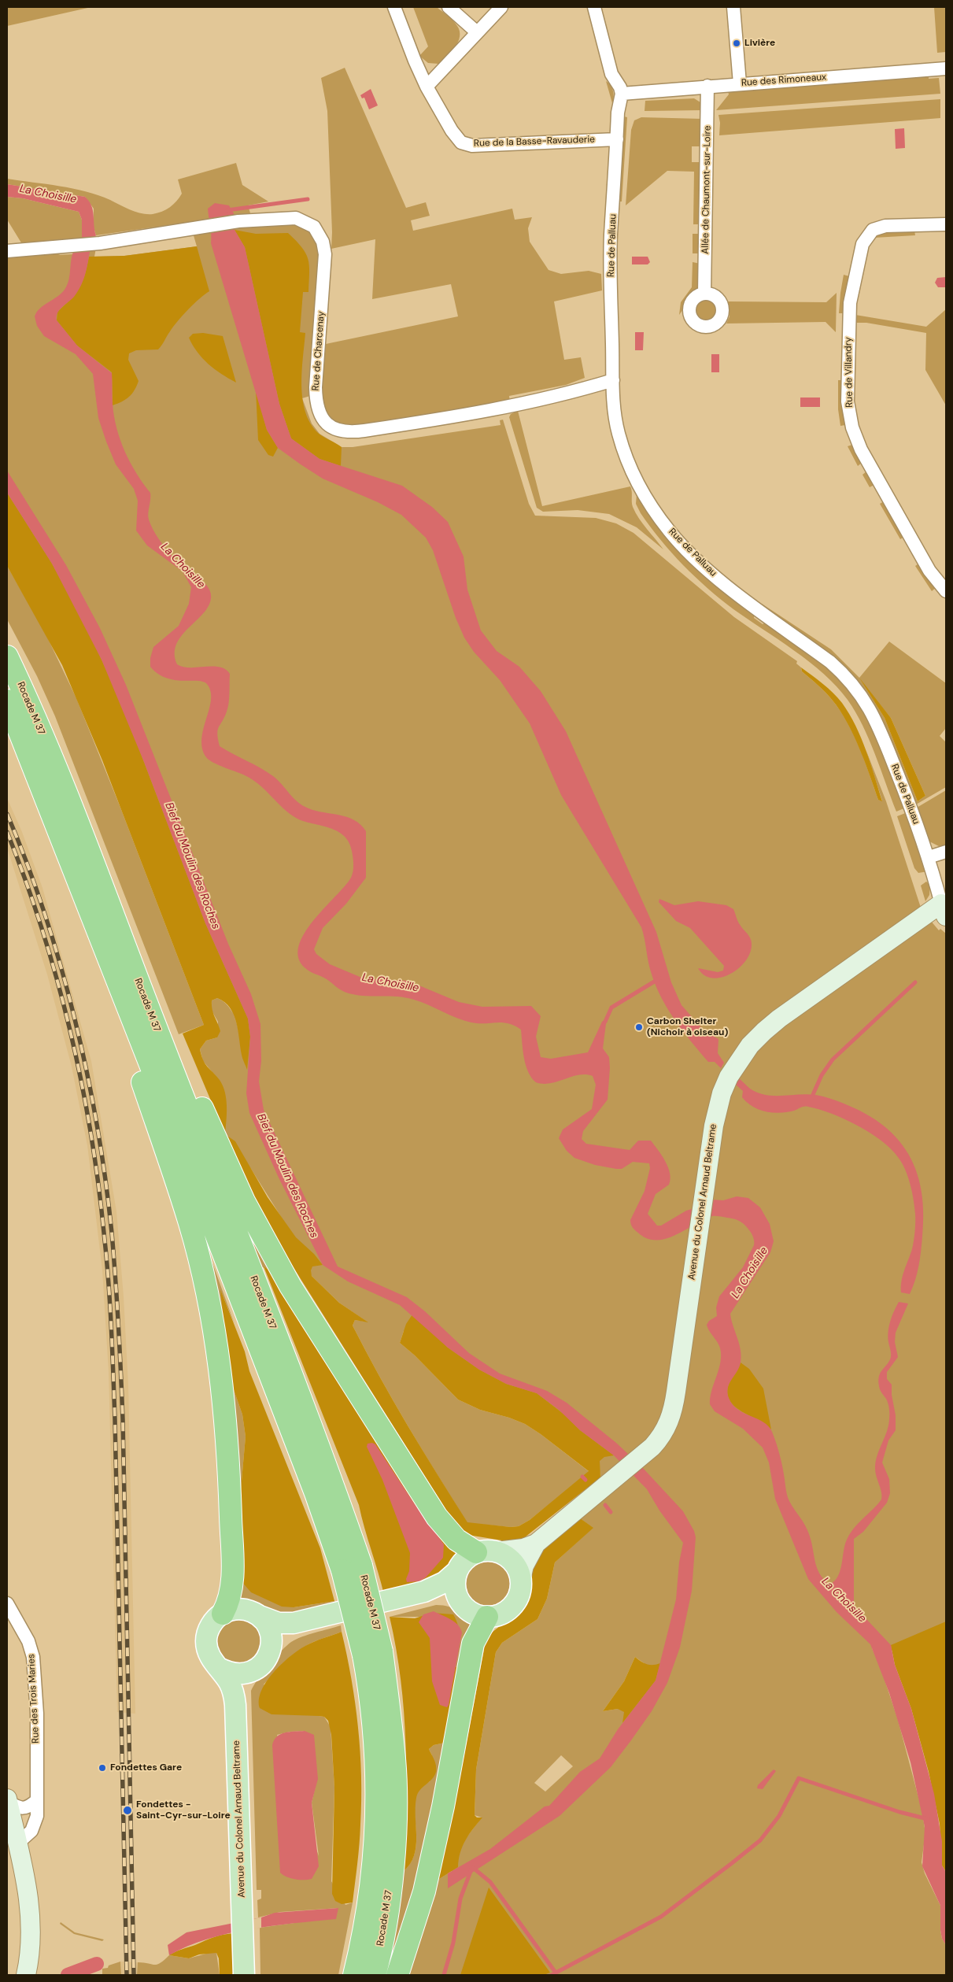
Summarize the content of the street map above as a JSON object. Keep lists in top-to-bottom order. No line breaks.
{"streets":{"highway":["Rocade M 37"],"main road":["Avenue du Colonel Arnaud Beltrame"],"street":["Rue des Rimoneaux","Rue de la Basse-Ravauderie","Allée de Chaumont-sur-Loire","Rue de Palluau","Rue de Charcenay","Rue de Villandry","Rue des Trois Maries"]},"crossings":[["Rue des Rimoneaux","Allée de Chaumont-sur-Loire"],["Rue des Rimoneaux","Rue de Palluau"],["Rue de la Basse-Ravauderie","Rue de Palluau"],["Rue de Palluau","Rue de Charcenay"],["Rue de Palluau","Avenue du Colonel Arnaud Beltrame"]],"water":["La Choisille","Bief du Moulin des Roches"],"places":["Livière","Carbon Shelter (Nichoir à oiseau)","Fondettes Gare","Fondettes - Saint-Cyr-sur-Loire"]}
